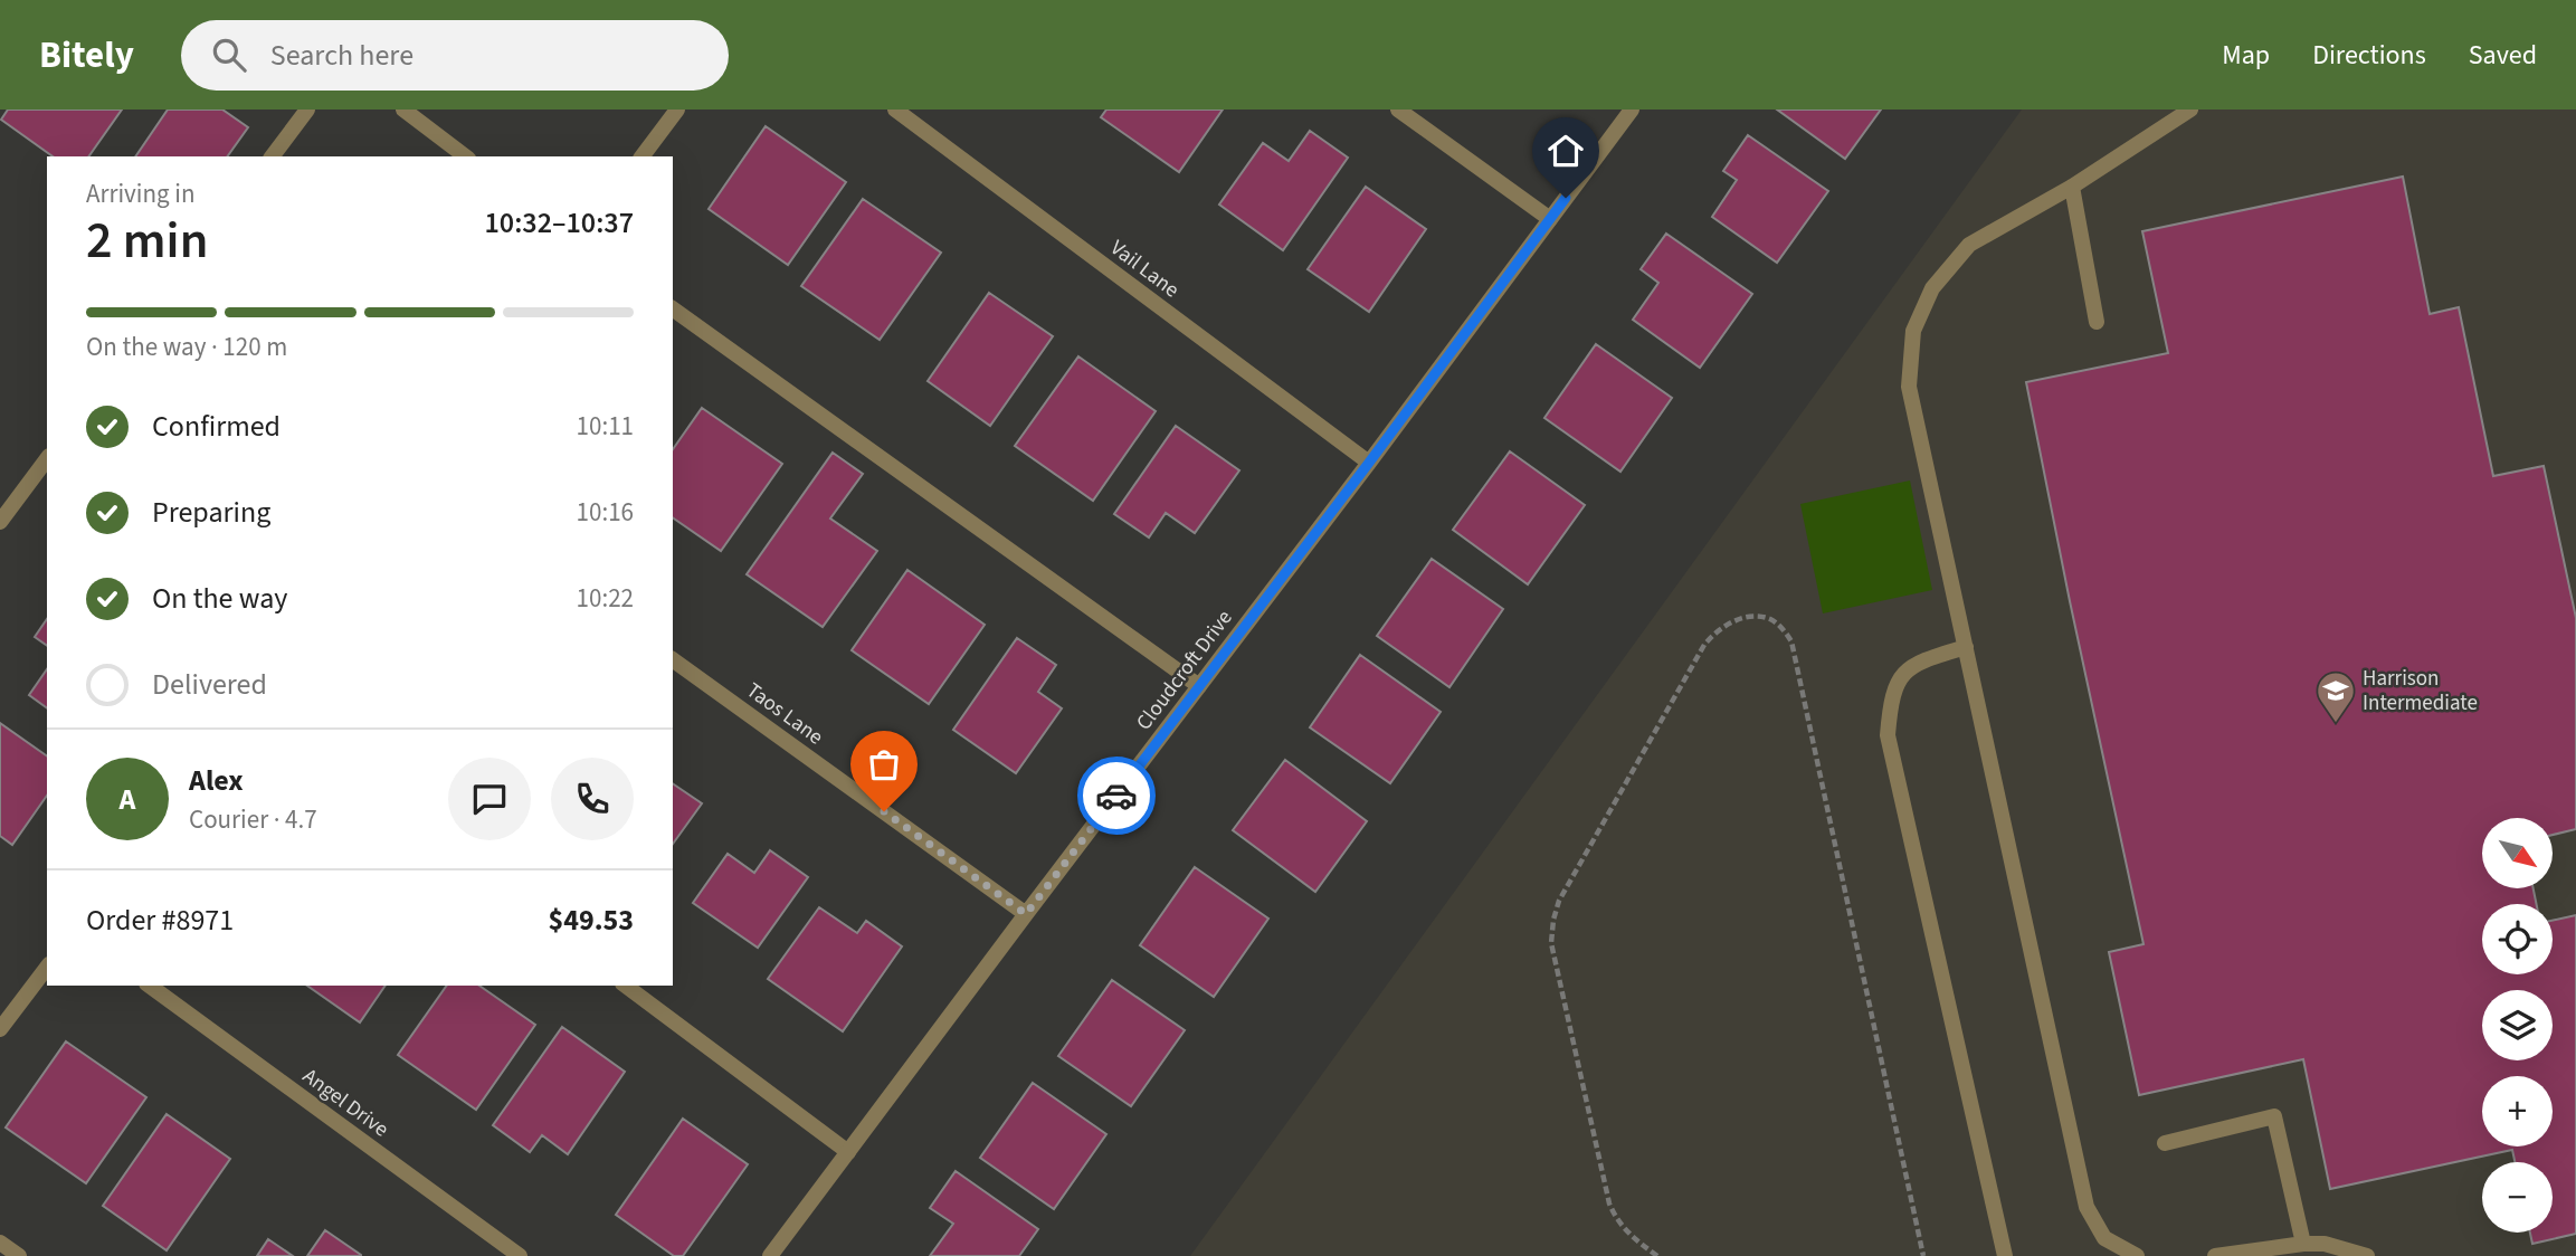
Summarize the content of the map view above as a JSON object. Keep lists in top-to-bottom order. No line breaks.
{"streets":{"street":["Vail Lane","Cloudcroft Drive","Taos Lane","Angel Drive"]},"crossings":[["Vail Lane","Cloudcroft Drive"],["Cloudcroft Drive","Taos Lane"]],"places":{"school or university":["Harrison Intermediate"]},"north":"bottom right","page":{"header":"Bitely","search":"Search here","nav":["Map","Directions","Saved"],"heading":["2 min","Arriving in","10:32–10:37"],"panel":["Alex","Courier · 4.7","Order #8971","$49.53"],"bar":"On the way · 120 m","list":[["Confirmed","10:11"],["Preparing","10:16"],["On the way","10:22"],"Delivered"],"round":"A","map_buttons":["+","−"]}}
